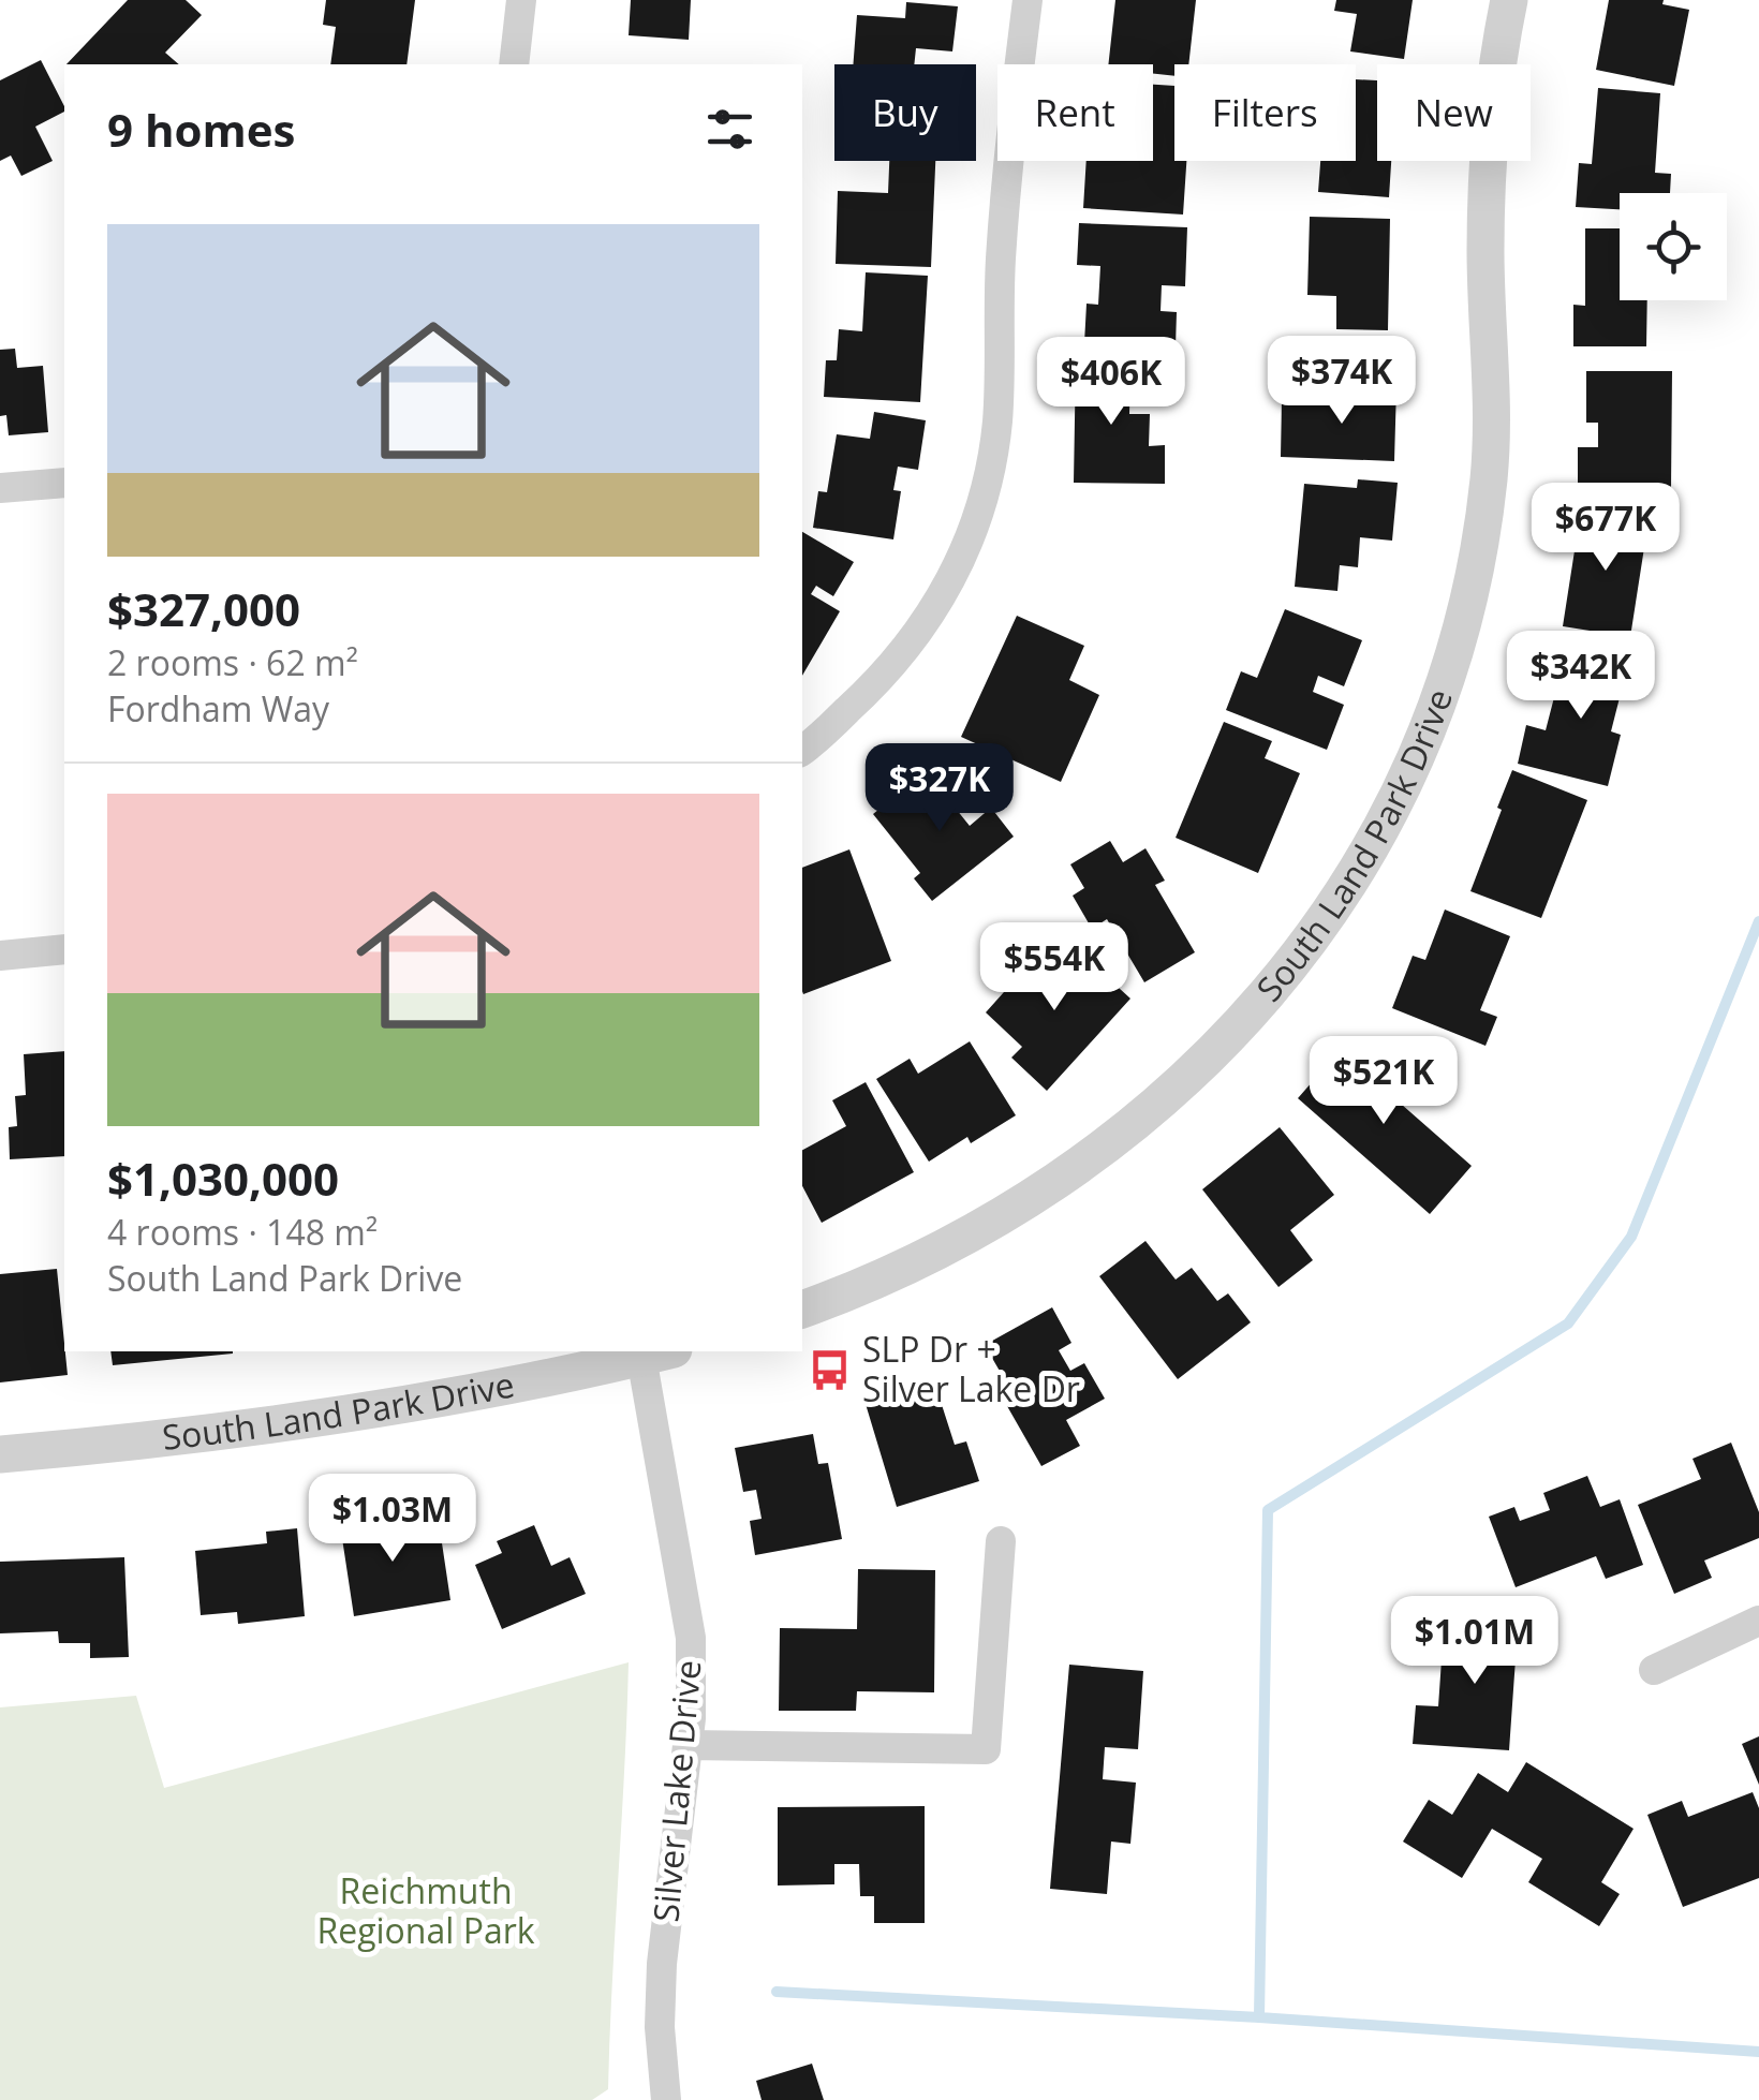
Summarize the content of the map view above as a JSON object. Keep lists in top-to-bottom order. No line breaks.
{"streets":{"street":["South Land Park Drive","Silver Lake Drive"]},"crossings":[["South Land Park Drive","Silver Lake Drive"]],"parks":["Reichmuth Regional Park"],"places":{"bus stop":["SLP Dr + Silver Lake Dr"]},"page":{"chip":["Buy","Rent","Filters","New"],"heading":"9 homes","list":[{"name":"$327,000","note":"2 rooms · 62 m² · Fordham Way"},{"name":"$1,030,000","note":"4 rooms · 148 m² · South Land Park Drive"}],"price":["$374K","$406K","$677K","$342K","$327K","$554K","$521K","$1.03M","$1.01M"]}}
